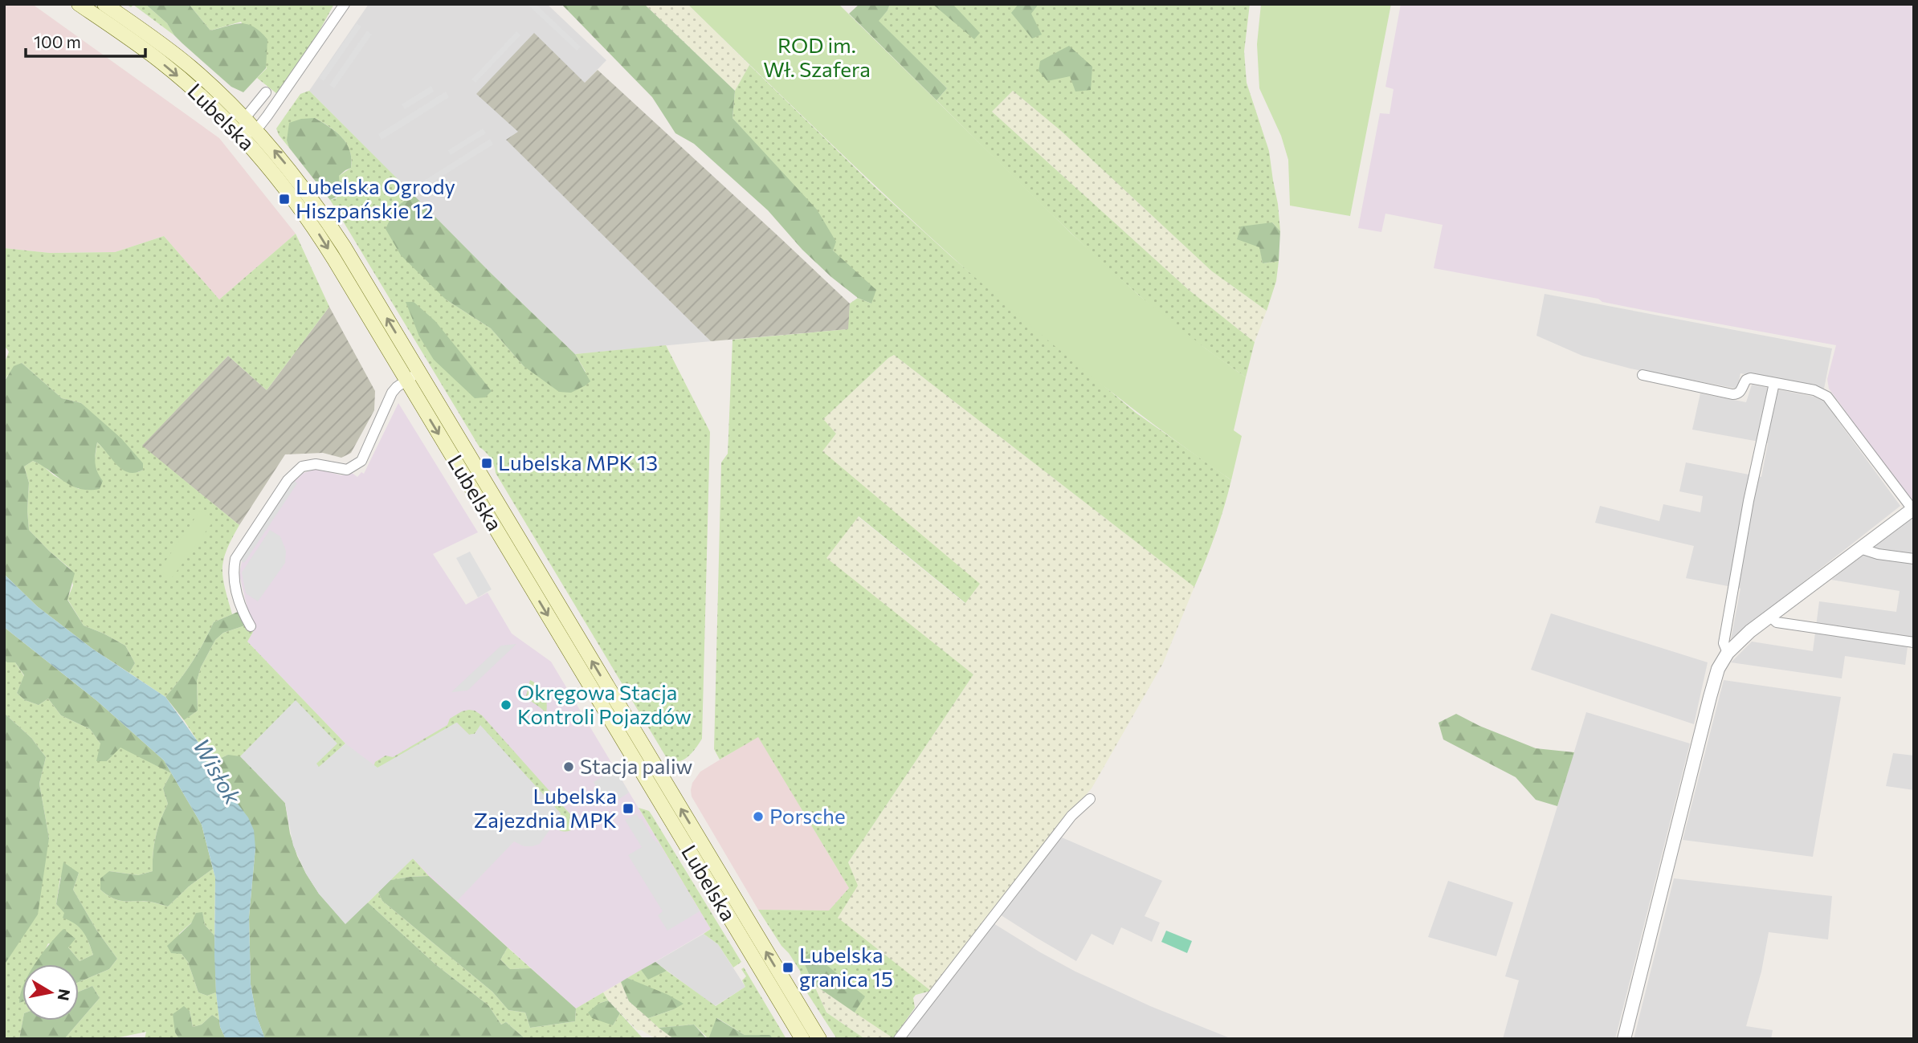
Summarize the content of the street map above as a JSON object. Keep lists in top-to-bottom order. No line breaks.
{"streets":{"main road":["Lubelska"]},"water":["Wisłok"],"parks":["ROD im. Wł. Szafera"],"places":{"transit":["Lubelska Ogrody Hiszpańskie 12","Lubelska MPK 13","Lubelska Zajezdnia MPK","Lubelska granica 15"],"other":["Okręgowa Stacja Kontroli Pojazdów","Stacja paliw","Porsche"]},"scale_bar":"100 m","north":"right"}
